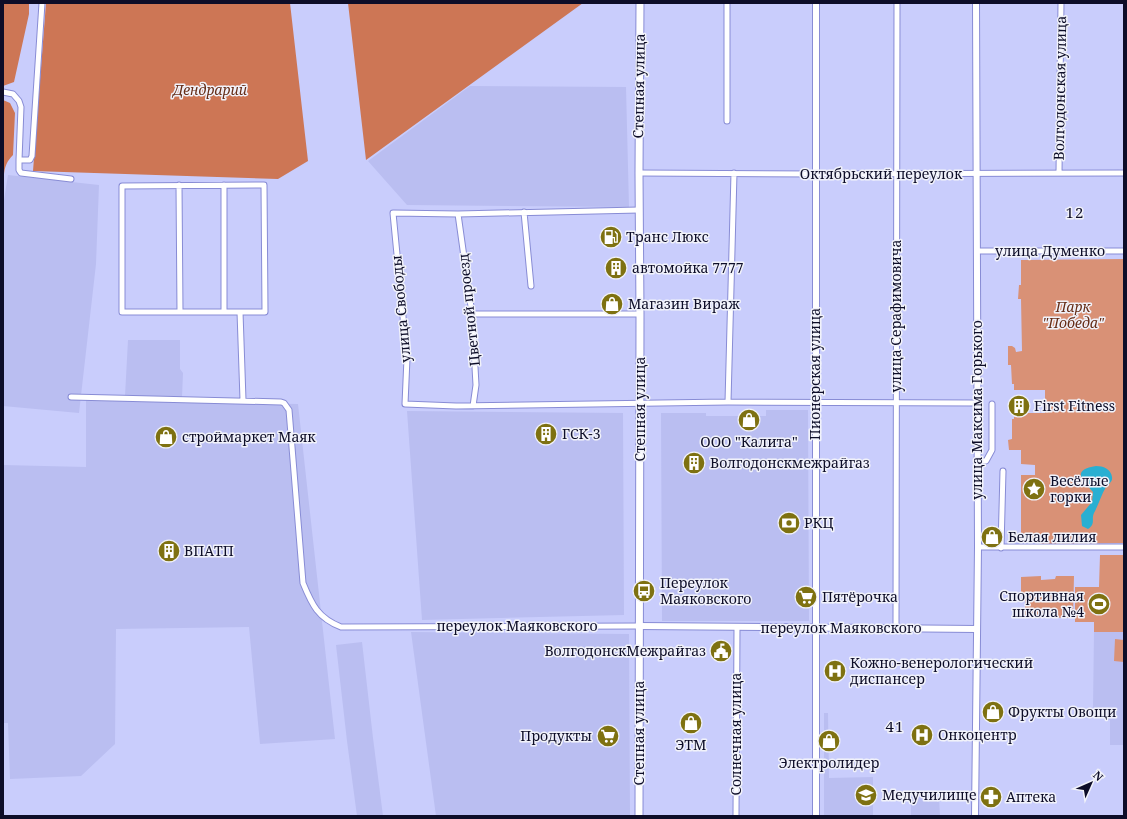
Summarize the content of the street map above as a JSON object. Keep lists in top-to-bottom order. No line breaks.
{"streets":{"main road":["Степная улица"],"street":["Волгодонская улица","Октябрьский переулок","улица Думенко","улица Свободы","Цветной проезд","улица Серафимовича","Пионерская улица","улица Максима Горького","переулок Маяковского","Солнечная улица"]},"crossings":[["Степная улица","Октябрьский переулок"],["Степная улица","переулок Маяковского"],["Волгодонская улица","Октябрьский переулок"],["Октябрьский переулок","улица Серафимовича"],["Октябрьский переулок","Пионерская улица"],["Октябрьский переулок","улица Максима Горького"],["улица Думенко","улица Максима Горького"],["улица Свободы","Цветной проезд"],["улица Серафимовича","переулок Маяковского"],["Пионерская улица","переулок Маяковского"],["улица Максима Горького","переулок Маяковского"],["переулок Маяковского","Солнечная улица"]],"districts":["12","41"],"parks":["Дендрарий","Парк \"Победа\""],"places":{"fuel station":["Транс Люкс"],"building":["автомойка 7777","First Fitness","ГСК-3","Волгодонскмежрайгаз","ВПАТП"],"shop":["Магазин Вираж","ООО \"Калита\"","строймаркет Маяк","Белая лилия","Фрукты Овощи","ЭТМ","Электролидер"],"place":["Весёлые горки"],"bank":["РКЦ"],"bus stop":["Переулок Маяковского"],"supermarket":["Пятёрочка","Продукты"],"sports":["Спортивная школа №4"],"public building":["ВолгодонскМежрайгаз"],"hospital":["Кожно-венерологический диспансер","Онкоцентр"],"school or university":["Медучилище"],"pharmacy":["Аптека"]},"north":"top right"}
